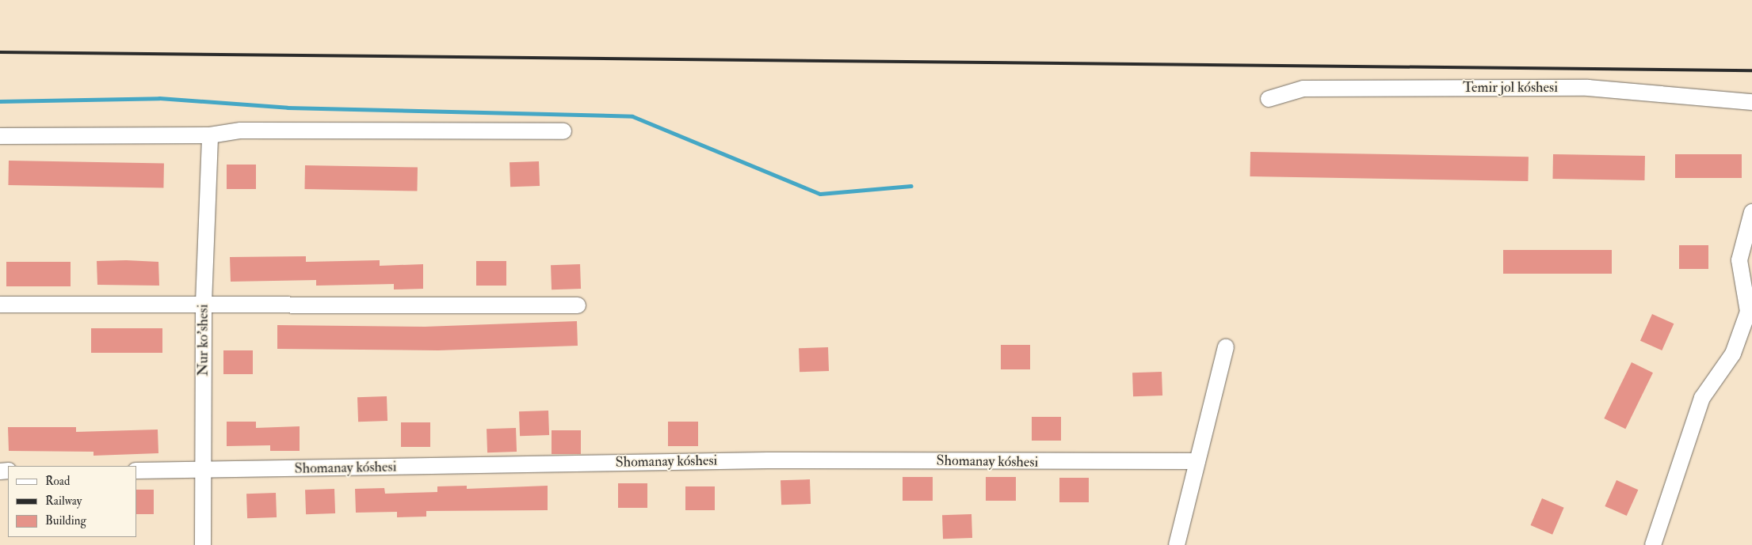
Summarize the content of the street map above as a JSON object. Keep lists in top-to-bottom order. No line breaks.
{"streets":{"street":["Temir jol kóshesi","Nur ko'shesi","Shomanay kóshesi"]},"crossings":[["Nur ko'shesi","Shomanay kóshesi"]],"legend":["Road","Railway","Building"]}
